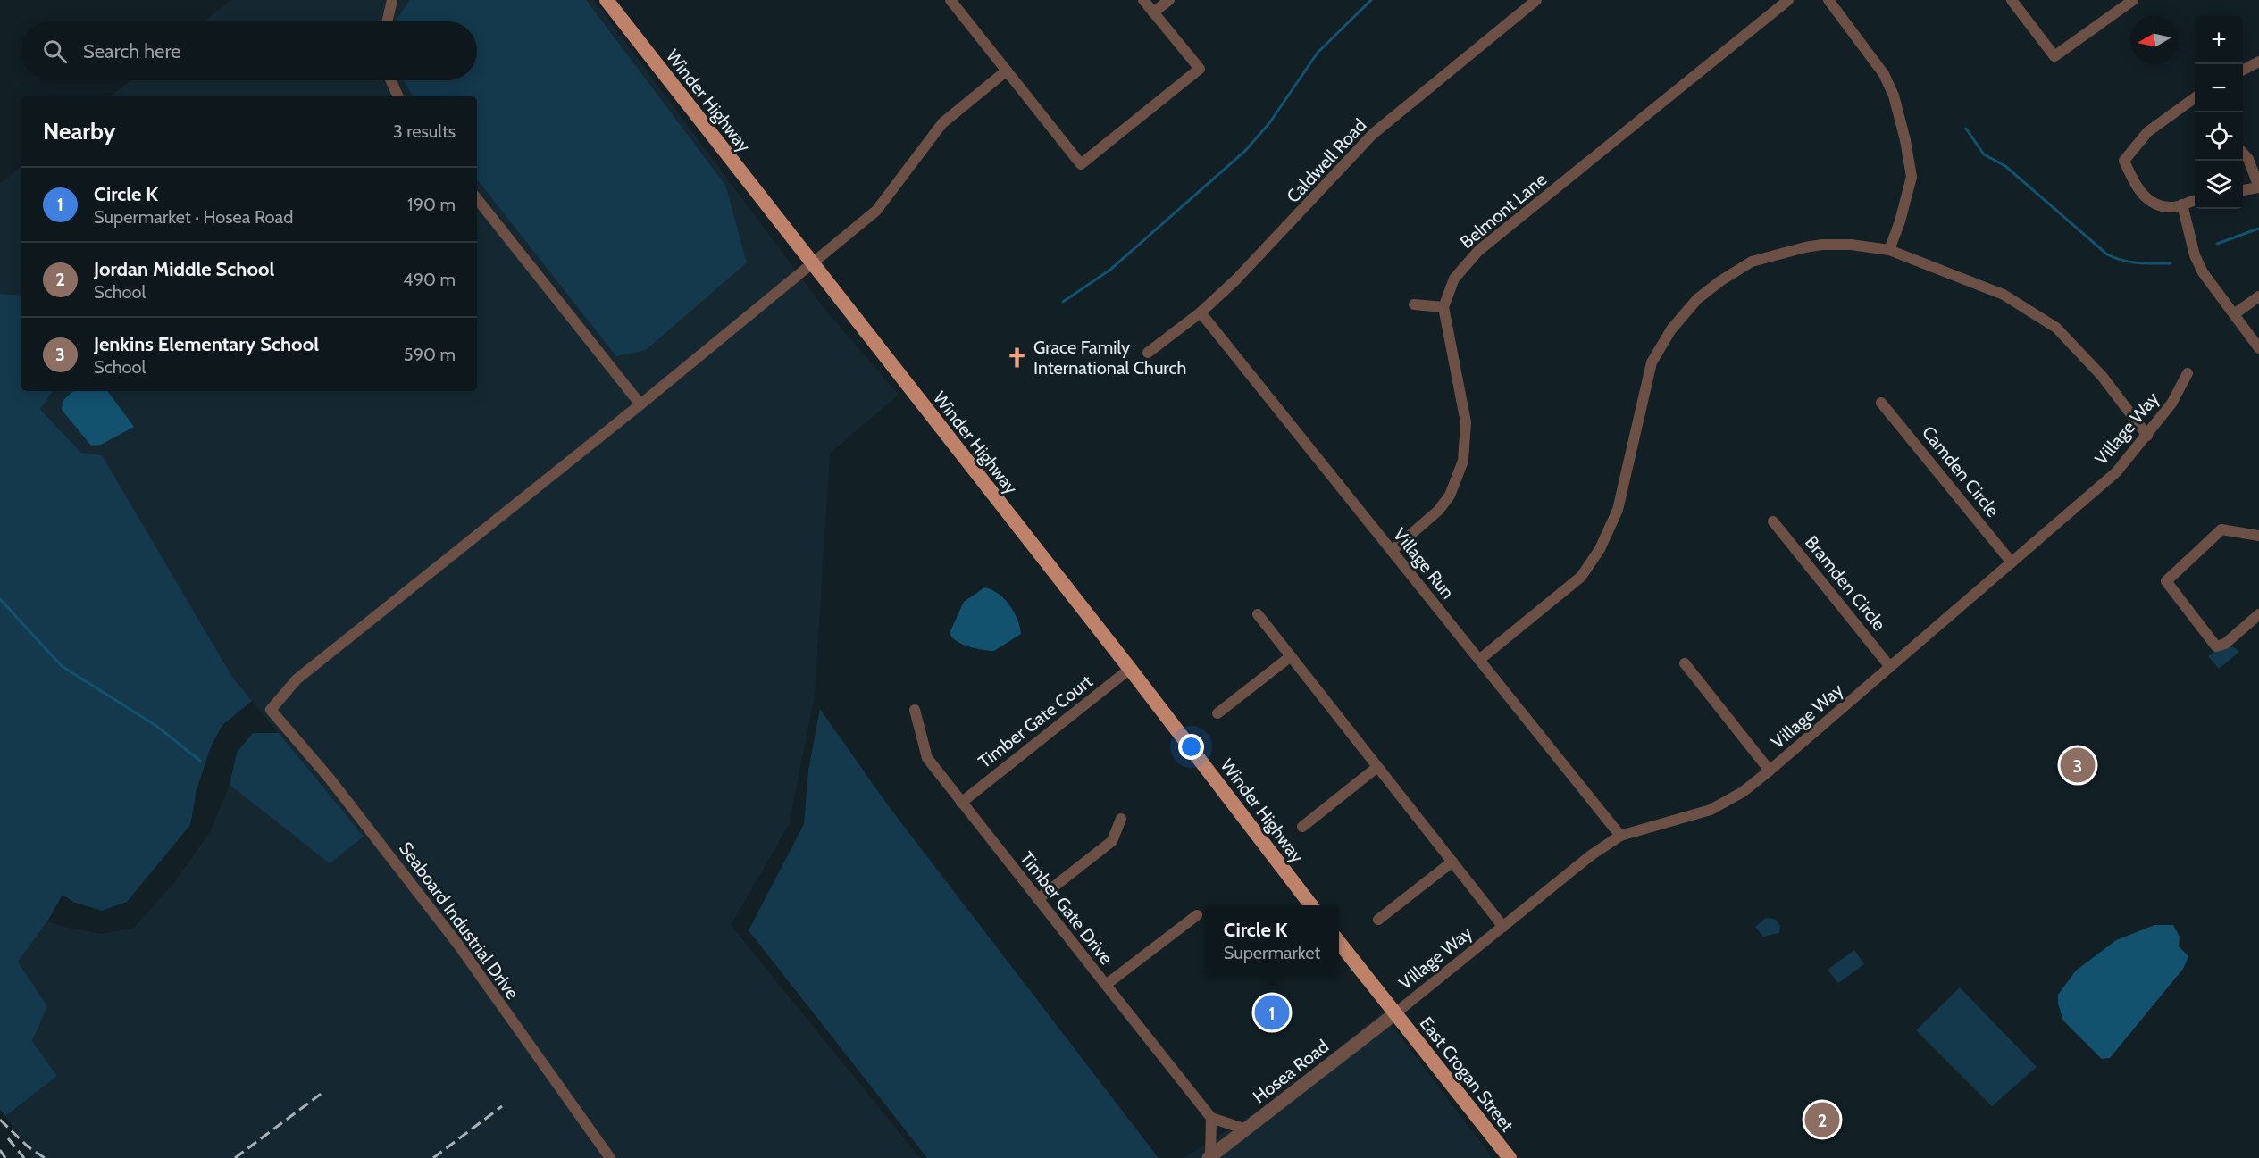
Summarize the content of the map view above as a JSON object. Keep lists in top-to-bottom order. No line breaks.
{"streets":{"main road":["Winder Highway","East Crogan Street"],"street":["Caldwell Road","Belmont Lane","Village Way","Camden Circle","Village Run","Bramden Circle","Timber Gate Court","Timber Gate Drive","Seaboard Industrial Drive","Hosea Road"]},"crossings":[["Winder Highway","Timber Gate Court"],["Caldwell Road","Village Run"],["Village Way","Camden Circle"],["Village Way","Village Run"],["Village Way","Bramden Circle"],["Village Way","Hosea Road"],["Village Way","East Crogan Street"],["Timber Gate Court","Timber Gate Drive"],["Hosea Road","East Crogan Street"]],"places":{"church":["Grace Family International Church"]},"north":"left","page":{"map_buttons":["+","−"],"search":"Search here","heading":["Nearby","3 results"],"list":[{"mark":"1","name":"Circle K","note":"Supermarket · Hosea Road","value":"190 m"},{"mark":"2","name":"Jordan Middle School","note":"School","value":"490 m"},{"mark":"3","name":"Jenkins Elementary School","note":"School","value":"590 m"}],"pins":["3","1","2"],"popup":["Circle K","Supermarket"]}}
